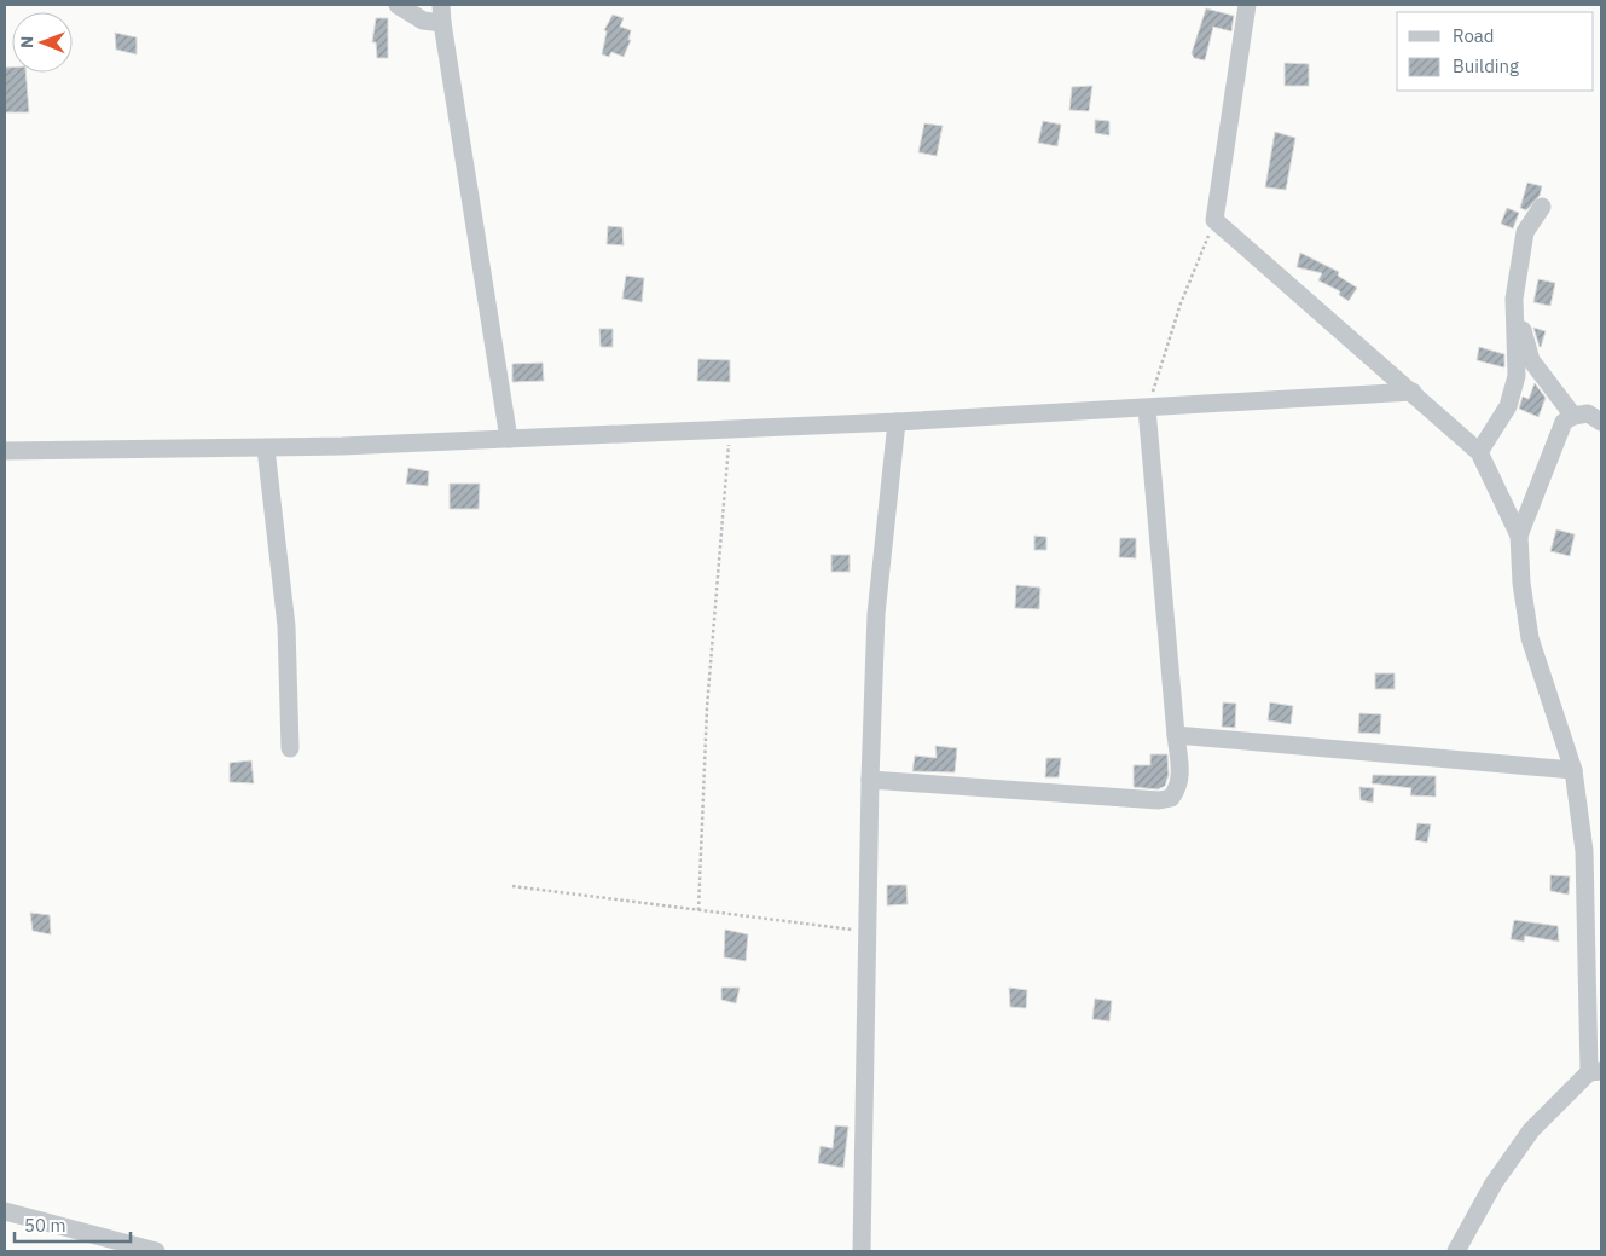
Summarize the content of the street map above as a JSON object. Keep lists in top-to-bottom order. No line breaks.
{"legend":["Road","Building"],"scale_bar":"50 m","north":"left"}
